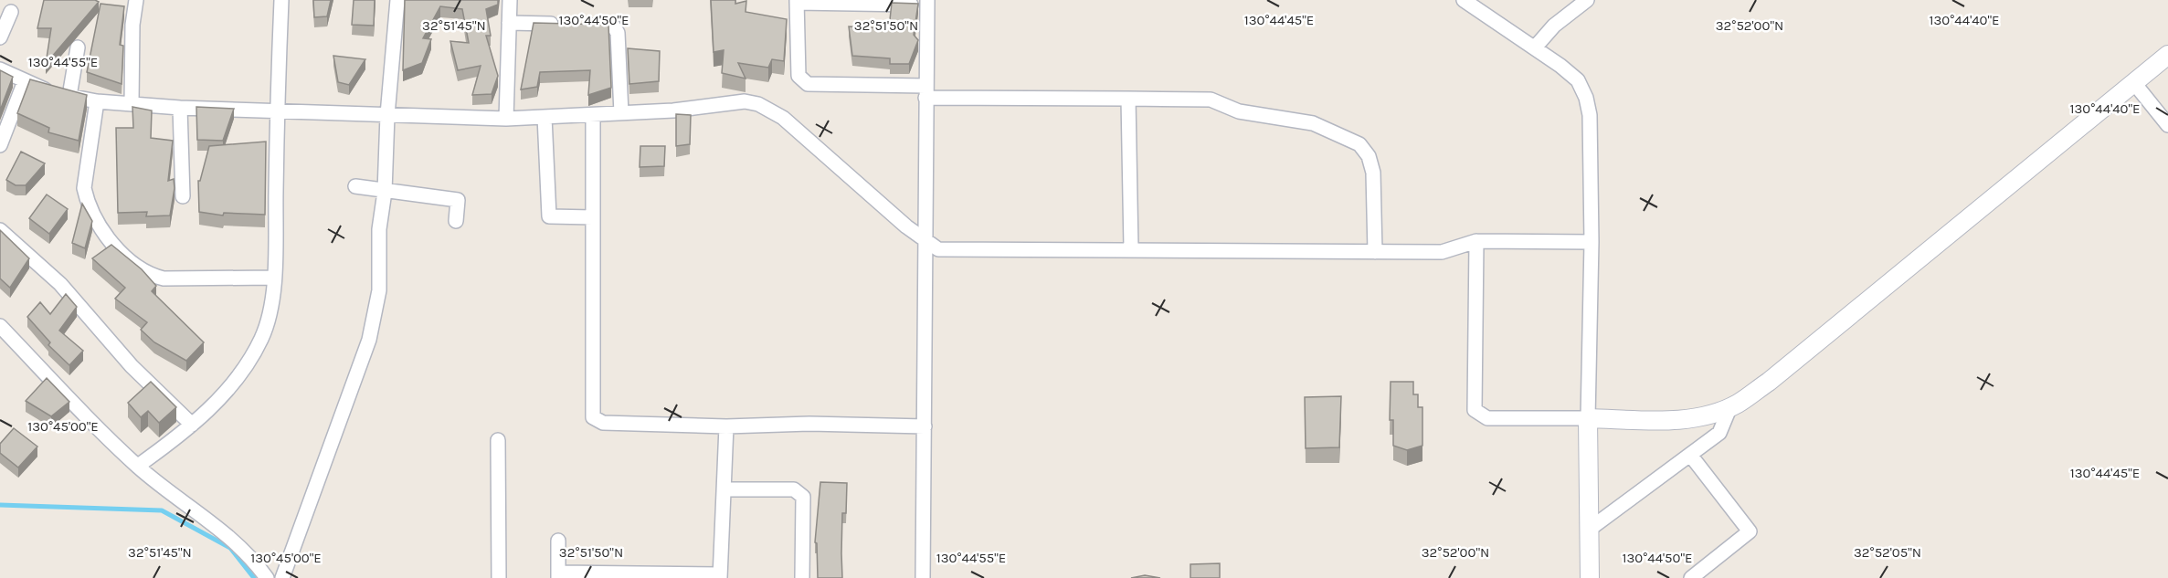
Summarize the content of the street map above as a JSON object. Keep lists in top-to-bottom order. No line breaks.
{"coordinates":["130°44'50\"E","130°44'45\"E","130°44'40\"E","32°51'45\"N","32°51'50\"N","32°52'00\"N","130°44'55\"E","130°45'00\"E","32°52'05\"N"]}
